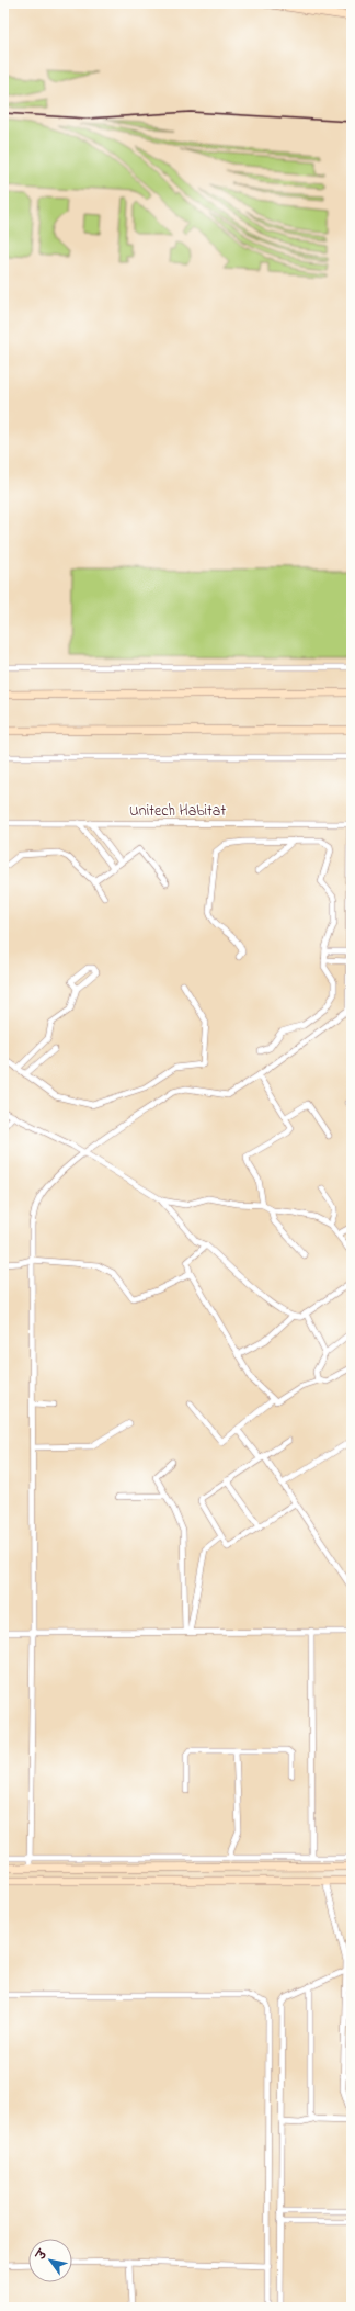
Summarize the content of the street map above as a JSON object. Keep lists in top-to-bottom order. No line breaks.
{"streets":{"street":["Unitech Habitat"]},"north":"top left"}
